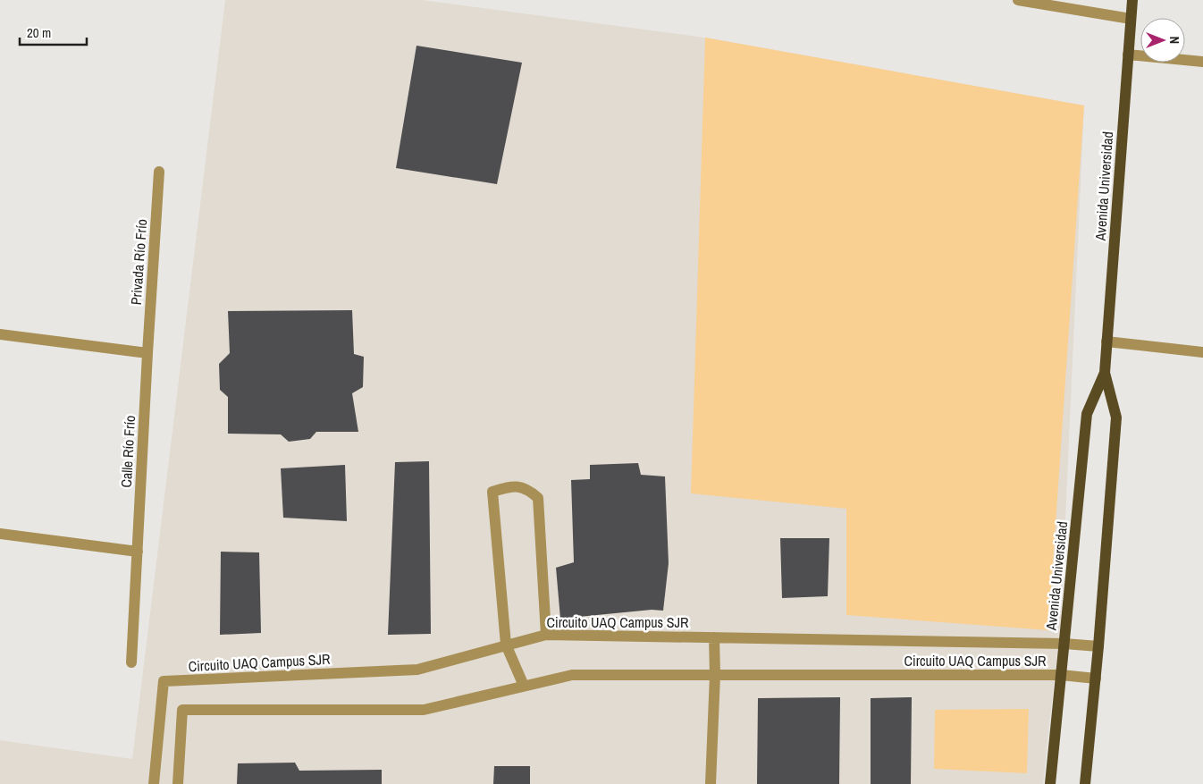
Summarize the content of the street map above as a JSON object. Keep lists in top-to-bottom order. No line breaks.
{"streets":{"main road":["Avenida Universidad"],"street":["Privada Río Frío","Calle Río Frío","Circuito UAQ Campus SJR"]},"crossings":[["Avenida Universidad","Circuito UAQ Campus SJR"],["Privada Río Frío","Calle Río Frío"]],"scale_bar":"20 m","north":"right"}
